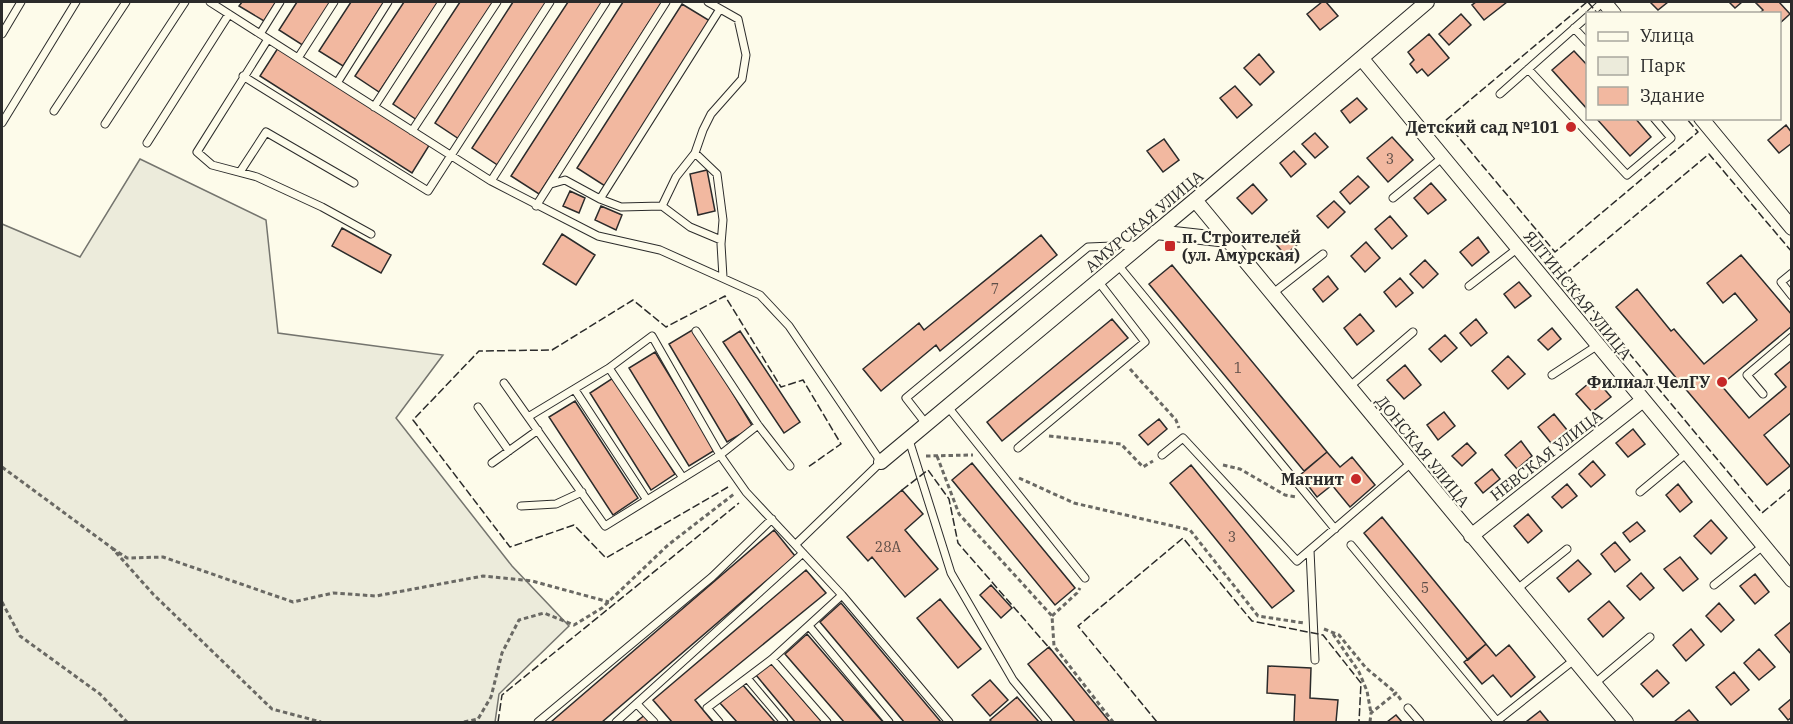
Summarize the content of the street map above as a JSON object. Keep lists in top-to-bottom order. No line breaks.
{"streets":{"street":["АМУРСКАЯ УЛИЦА","ЯЛТИНСКАЯ УЛИЦА","ДОНСКАЯ УЛИЦА","НЕВСКАЯ УЛИЦА"]},"crossings":[["АМУРСКАЯ УЛИЦА","ЯЛТИНСКАЯ УЛИЦА"],["АМУРСКАЯ УЛИЦА","ДОНСКАЯ УЛИЦА"],["ЯЛТИНСКАЯ УЛИЦА","НЕВСКАЯ УЛИЦА"],["ДОНСКАЯ УЛИЦА","НЕВСКАЯ УЛИЦА"]],"places":{"other":["Детский сад №101","Филиал ЧелГУ","Магнит"],"transit":["п. Строителей (ул. Амурская)"]},"house_numbers":["3","7","1","3","28А","5"],"legend":["Улица","Парк","Здание"]}
